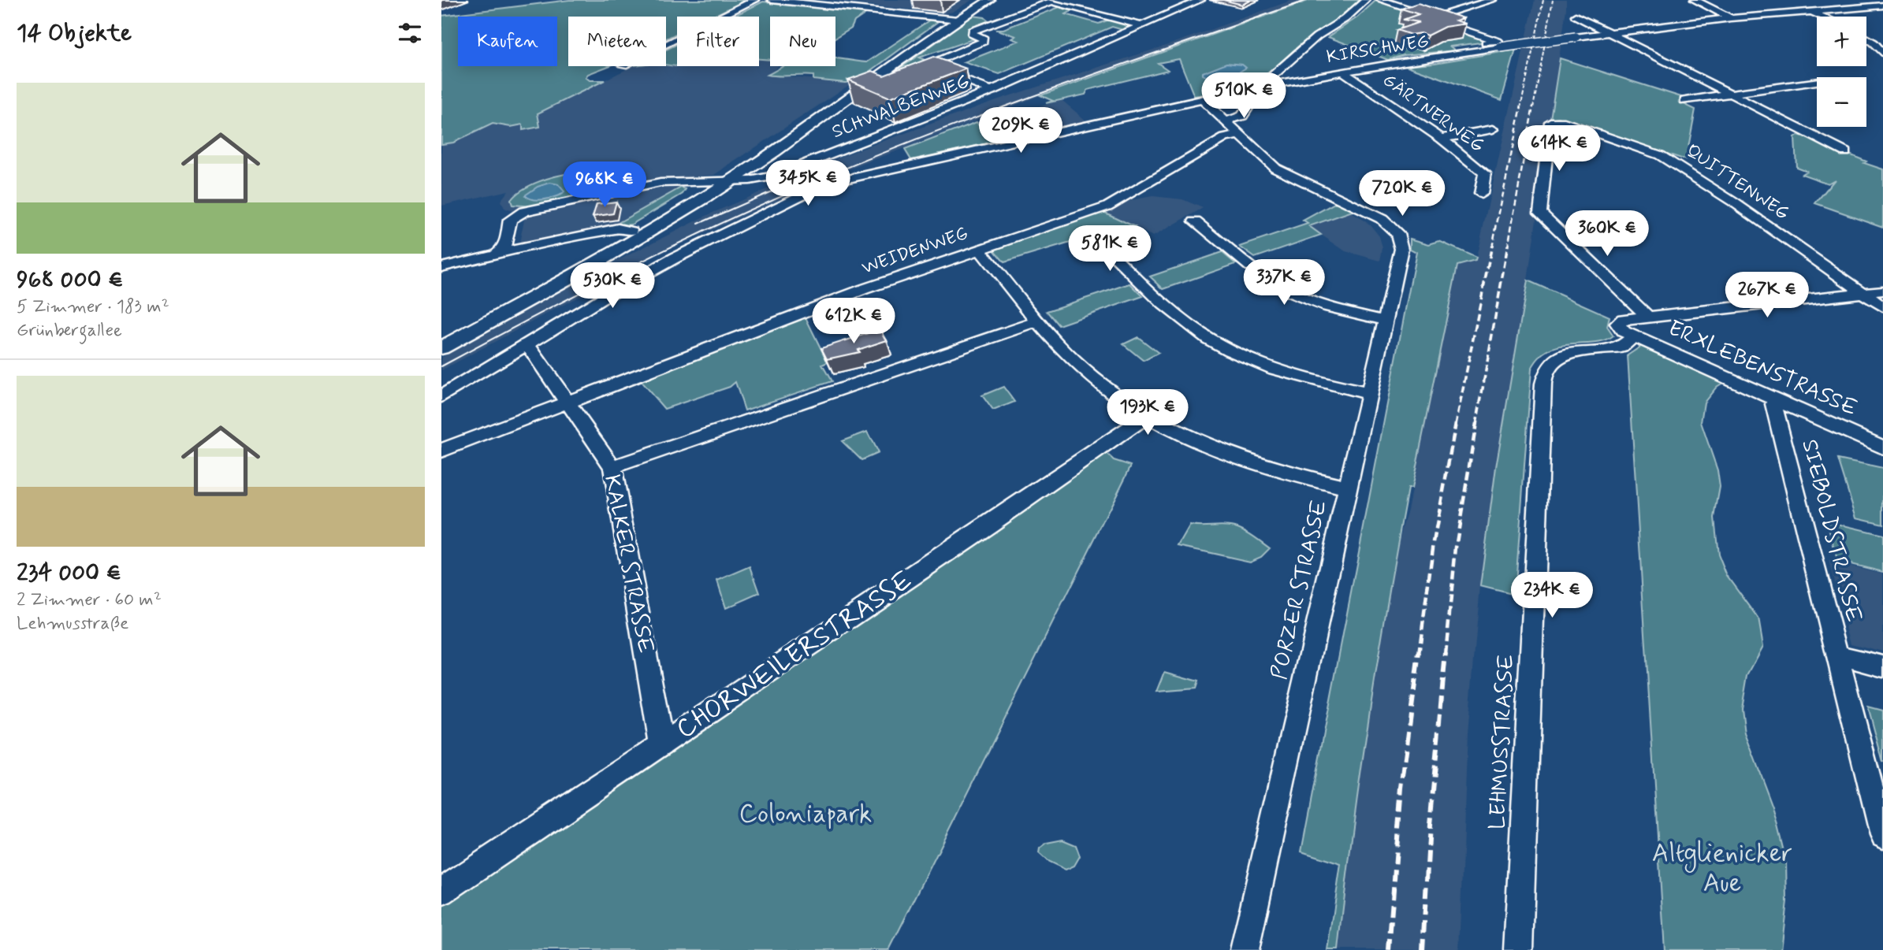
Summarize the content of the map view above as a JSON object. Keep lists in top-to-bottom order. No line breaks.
{"streets":{"street":["KIRSCHWEG","SCHWALBENWEG","GÄRTNERWEG","QUITTENWEG","WEIDENWEG","ERXLEBENSTRASSE","SIEBOLDSTRASSE","KALKER STRASSE","PORZER STRASSE","CHORWEILERSTRASSE","LEHMUSSTRASSE"]},"crossings":[["KIRSCHWEG","GÄRTNERWEG"],["KIRSCHWEG","KALKER STRASSE"],["WEIDENWEG","KALKER STRASSE"],["WEIDENWEG","PORZER STRASSE"],["ERXLEBENSTRASSE","SIEBOLDSTRASSE"],["ERXLEBENSTRASSE","LEHMUSSTRASSE"],["KALKER STRASSE","CHORWEILERSTRASSE"]],"parks":["Coloniapark","Altglienicker Aue"],"page":{"heading":"14 Objekte","map_buttons":["+","−"],"chip":["Kaufen","Mieten","Filter","Neu"],"list":[{"name":"968 000 €","note":"5 Zimmer · 183 m² · Grünbergallee"},{"name":"234 000 €","note":"2 Zimmer · 60 m² · Lehmusstraße"}],"price":["510K €","209K €","614K €","345K €","968K €","720K €","360K €","581K €","337K €","530K €","267K €","612K €","193K €","234K €"]}}
